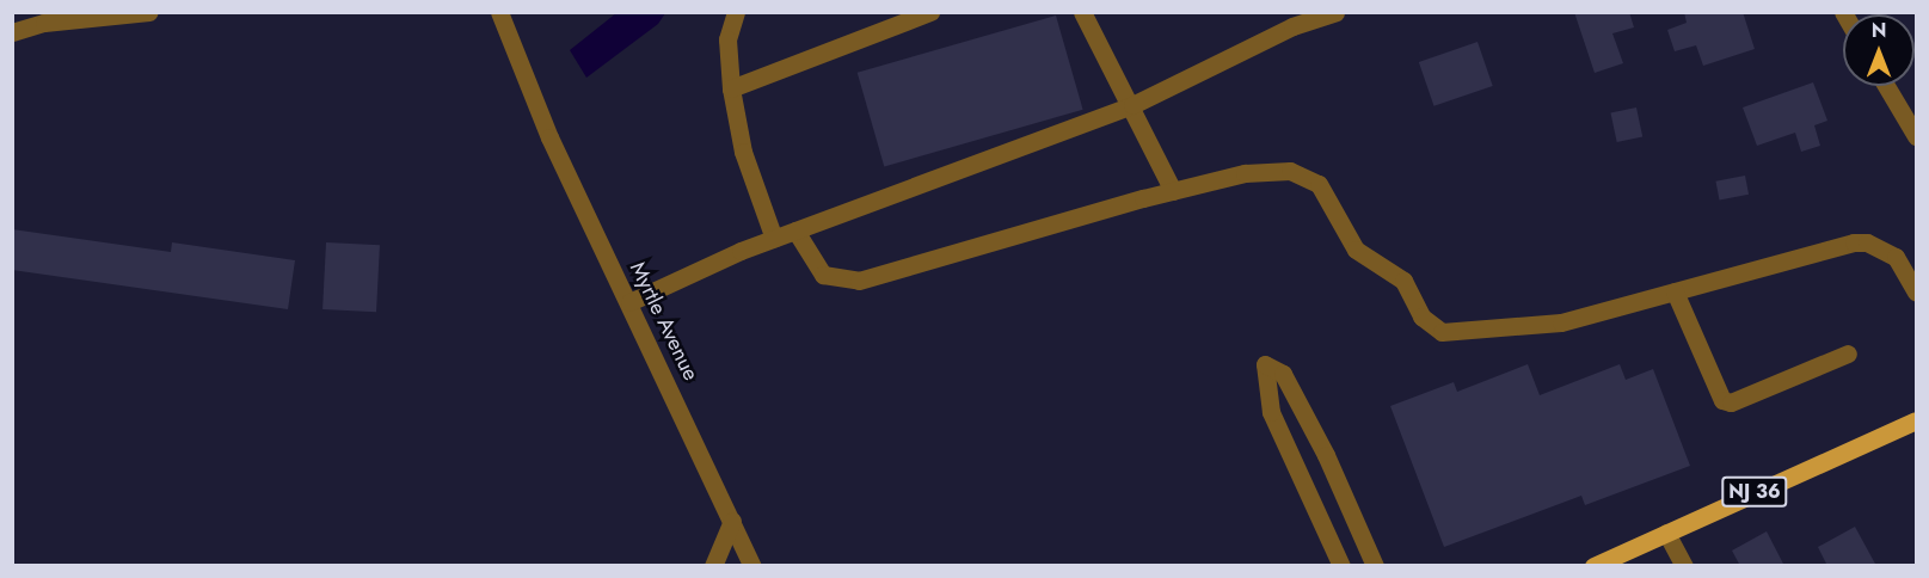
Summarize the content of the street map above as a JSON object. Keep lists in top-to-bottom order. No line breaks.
{"streets":{"main road":["NJ 36"],"street":["Myrtle Avenue"]},"north":"top"}
